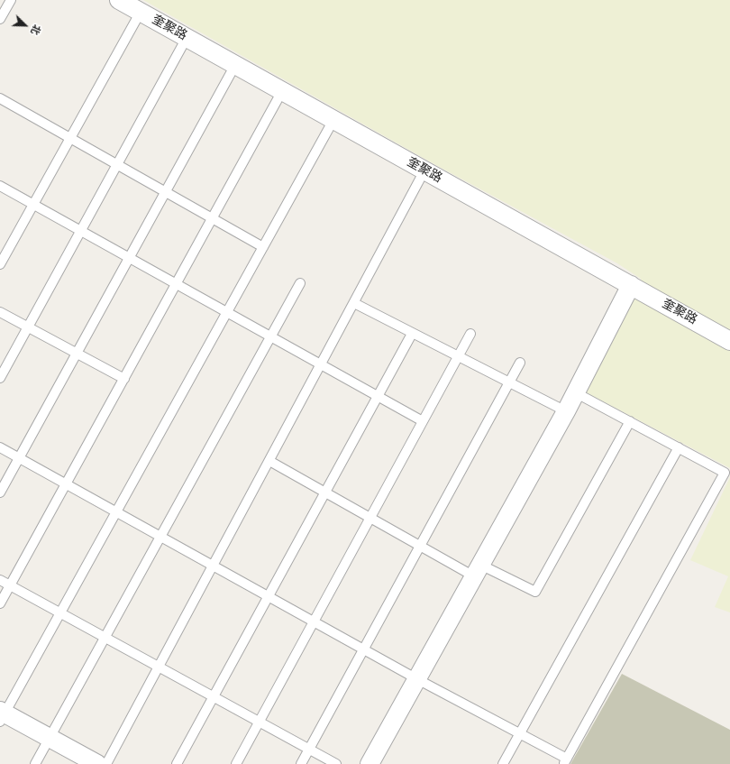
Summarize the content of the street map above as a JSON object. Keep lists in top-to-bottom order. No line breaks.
{"streets":{"street":["奎聚路"]},"north":"bottom right"}
